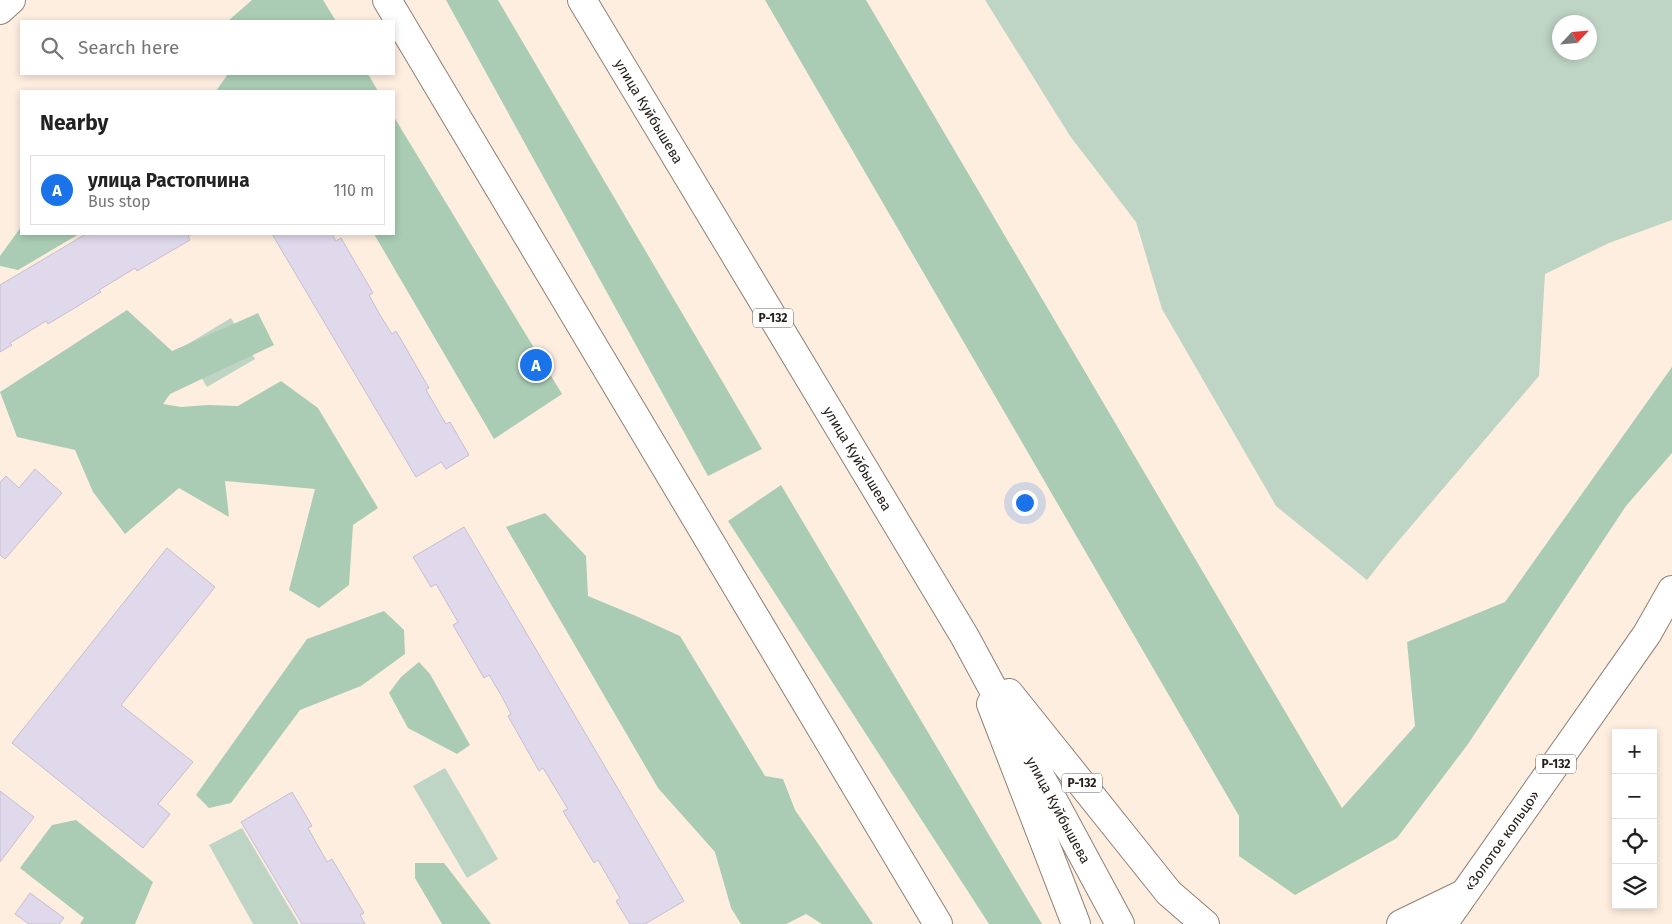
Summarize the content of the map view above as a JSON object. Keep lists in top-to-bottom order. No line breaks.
{"streets":{"main road":["улица Куйбышева","Р-132","«Золотое кольцо»"]},"crossings":[["улица Куйбышева","Р-132"],["Р-132","«Золотое кольцо»"]],"north":"top right","page":{"search":"Search here","heading":"Nearby","list":[{"mark":"A","name":"улица Растопчина","note":"Bus stop","value":"110 m"}],"pins":"A","map_buttons":["+","−"]}}
